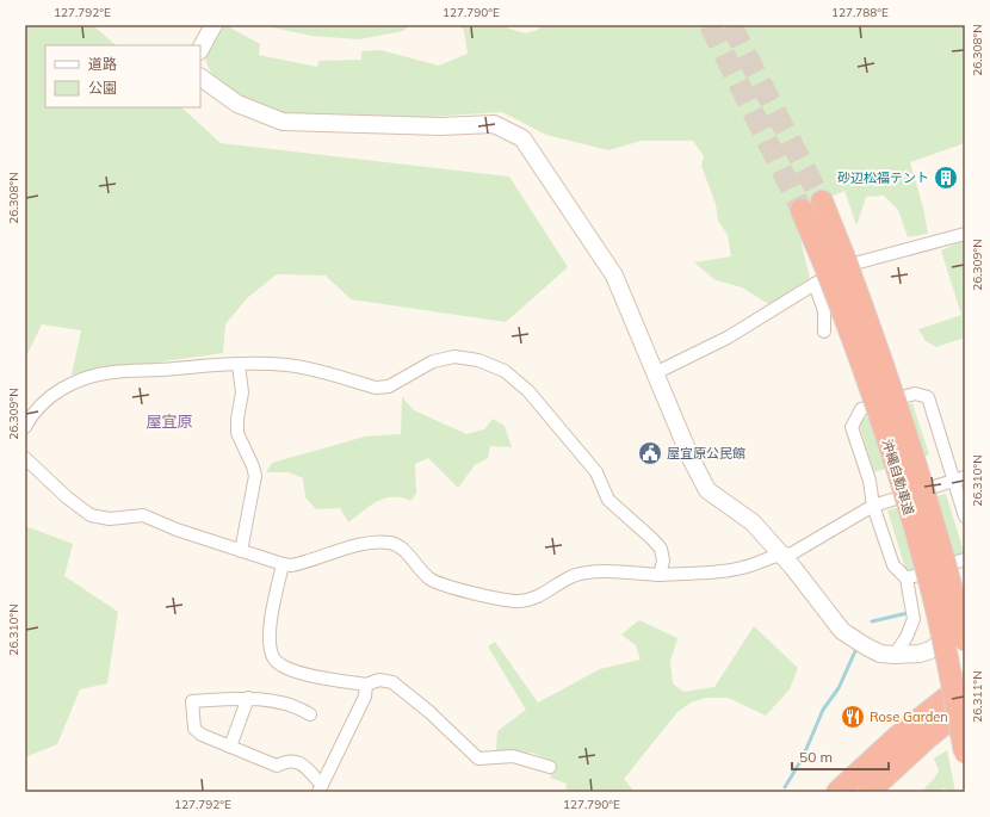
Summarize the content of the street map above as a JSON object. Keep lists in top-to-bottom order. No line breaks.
{"streets":{"highway":["沖縄自動車道"]},"districts":["屋宜原"],"places":{"building":["砂辺松福テント"],"public building":["屋宜原公民館"],"restaurant":["Rose Garden"]},"legend":["道路","公園"],"scale_bar":"50 m","coordinates":["127.792°E","127.790°E","127.788°E","26.308°N","26.309°N","26.310°N","26.311°N"]}
